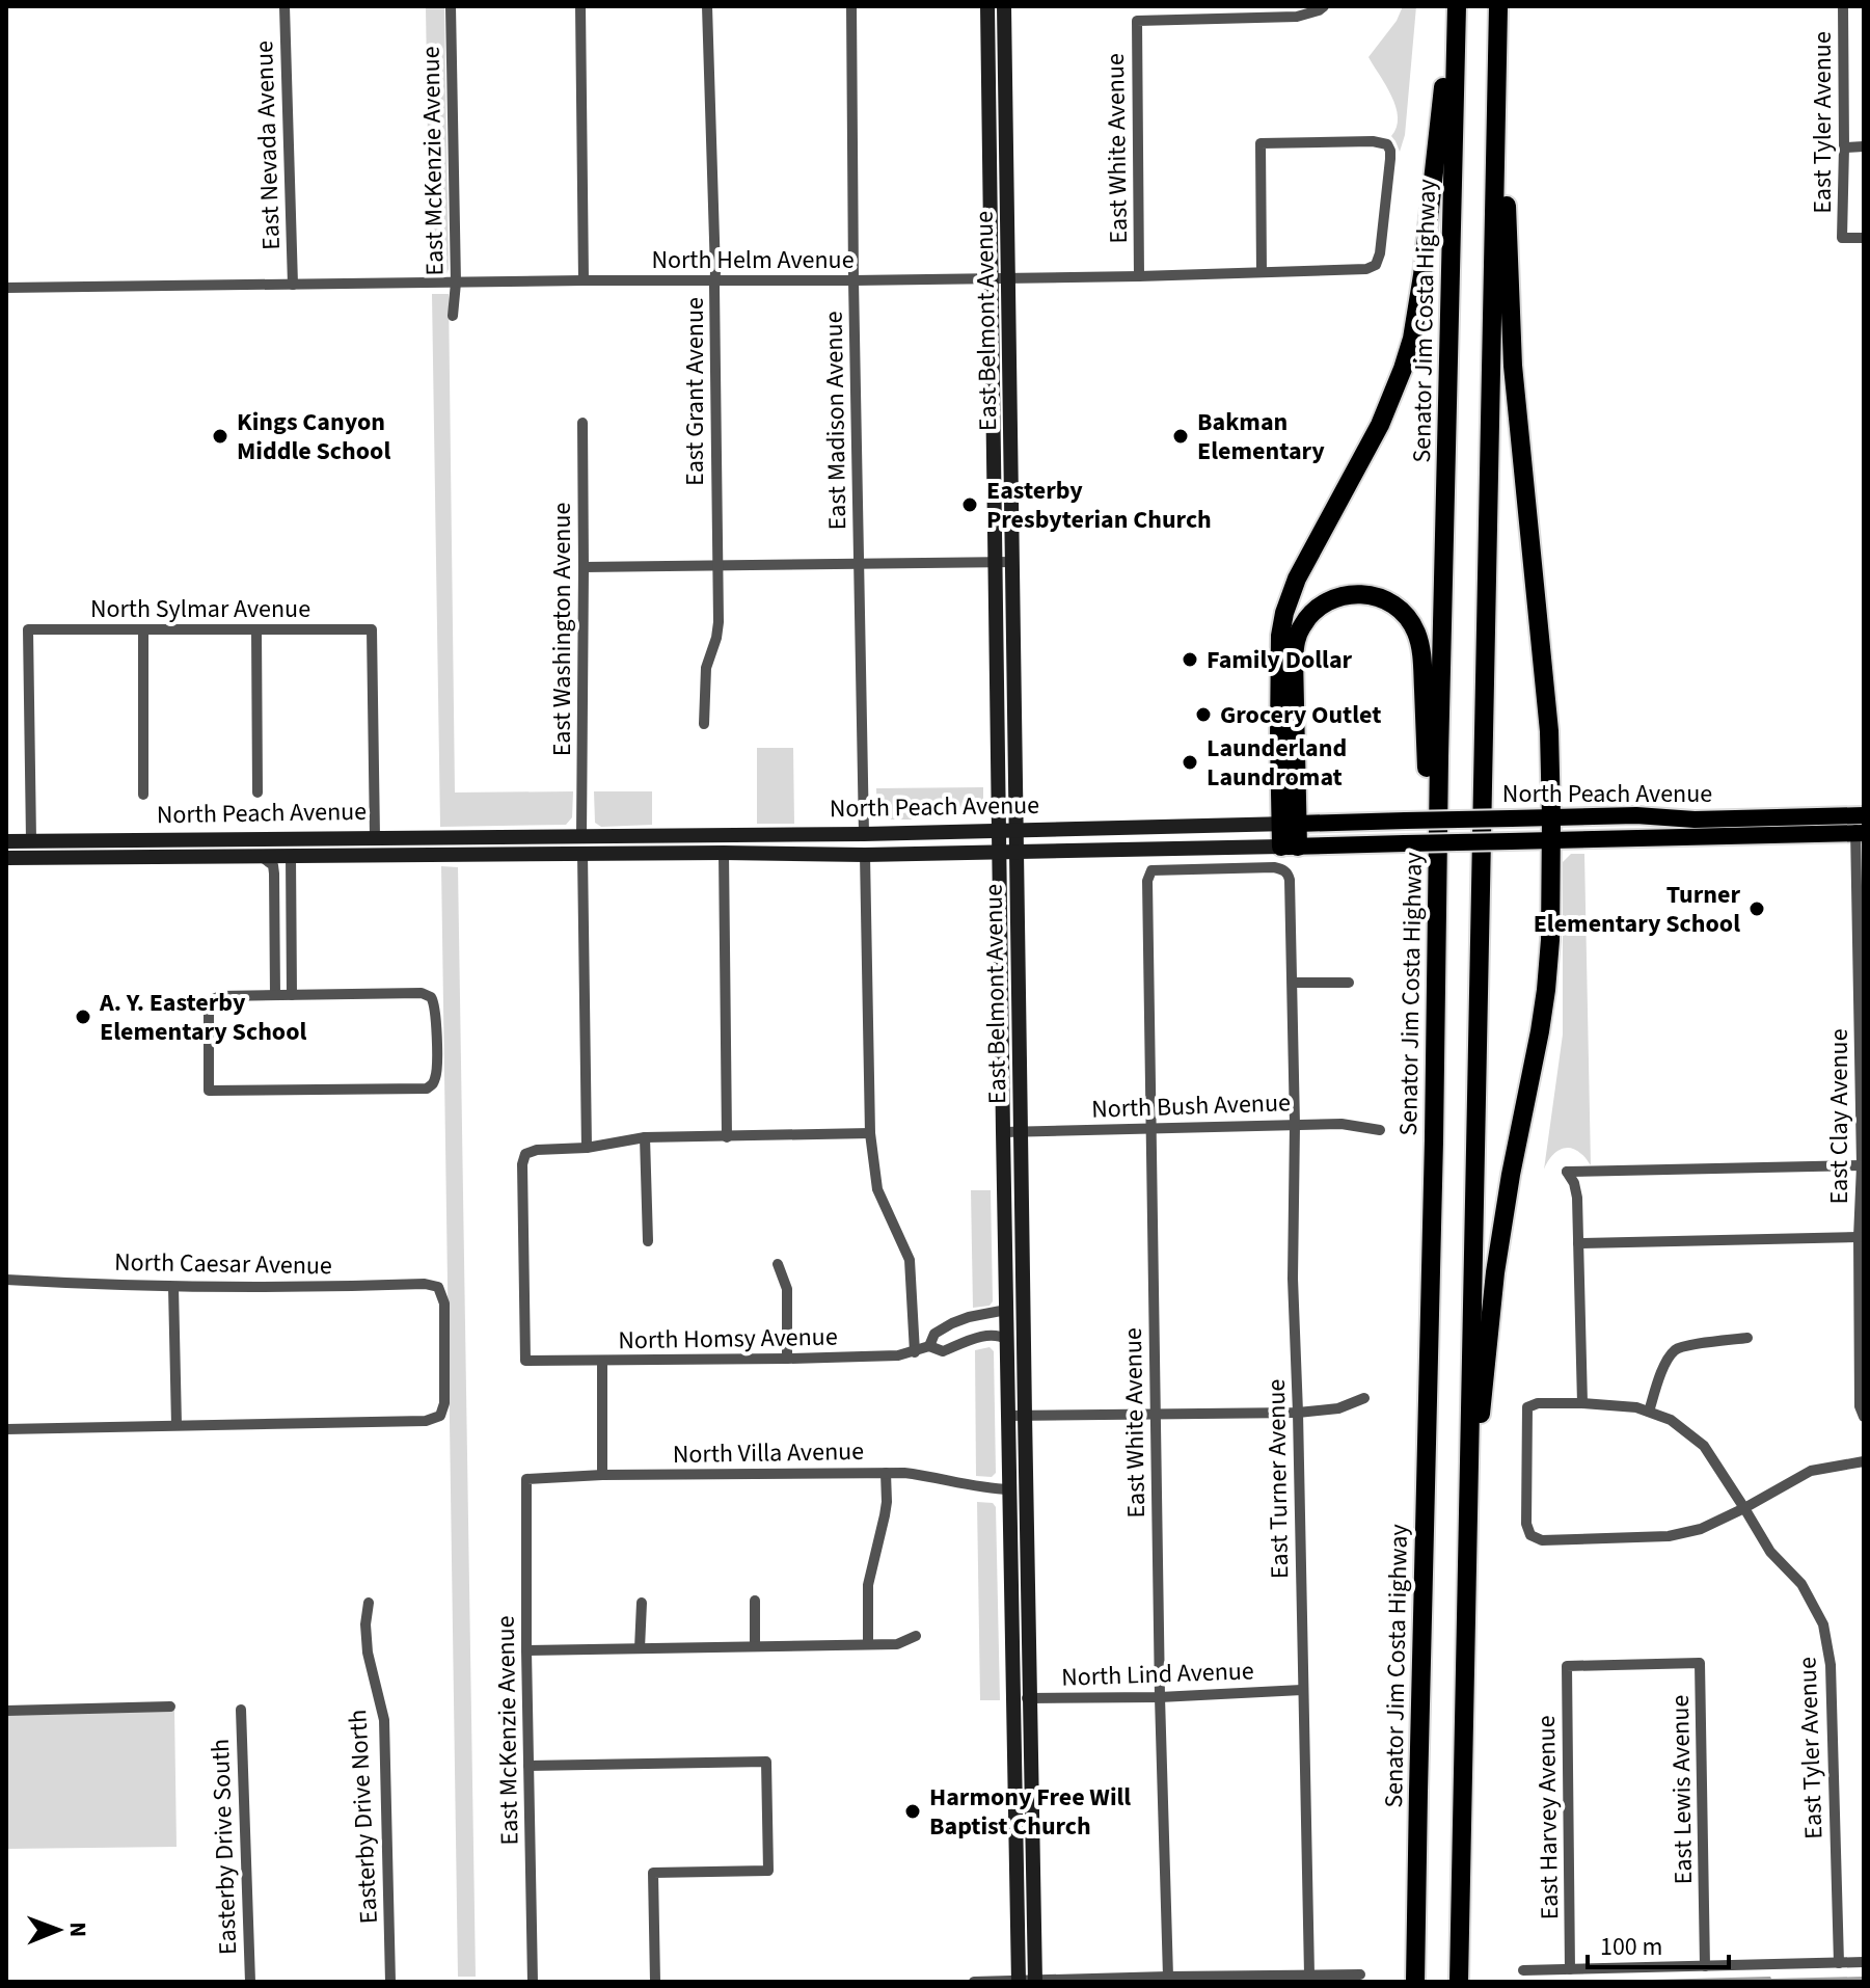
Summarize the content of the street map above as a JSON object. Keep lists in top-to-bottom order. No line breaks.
{"streets":{"highway":["Senator Jim Costa Highway"],"main road":["East Belmont Avenue","North Peach Avenue"],"street":["East Tyler Avenue","East Nevada Avenue","East White Avenue","East McKenzie Avenue","North Helm Avenue","East Grant Avenue","East Madison Avenue","North Sylmar Avenue","East Washington Avenue","North Bush Avenue","East Clay Avenue","North Caesar Avenue","North Homsy Avenue","North Villa Avenue","East Turner Avenue","North Lind Avenue","East Lewis Avenue","Easterby Drive North","East Harvey Avenue","Easterby Drive South"]},"crossings":[["East Nevada Avenue","North Helm Avenue"],["East White Avenue","North Helm Avenue"],["East White Avenue","North Bush Avenue"],["East White Avenue","East Turner Avenue"],["East White Avenue","North Lind Avenue"],["East McKenzie Avenue","North Helm Avenue"],["East McKenzie Avenue","North Villa Avenue"],["North Helm Avenue","East Belmont Avenue"],["North Helm Avenue","East Grant Avenue"],["North Helm Avenue","East Madison Avenue"],["East Belmont Avenue","North Peach Avenue"],["East Belmont Avenue","North Bush Avenue"],["East Belmont Avenue","North Homsy Avenue"],["East Belmont Avenue","North Villa Avenue"],["East Belmont Avenue","North Lind Avenue"],["East Madison Avenue","North Peach Avenue"],["North Sylmar Avenue","North Peach Avenue"],["East Washington Avenue","North Peach Avenue"],["North Peach Avenue","East Clay Avenue"],["North Bush Avenue","East Turner Avenue"],["East Turner Avenue","North Lind Avenue"],["East Lewis Avenue","East Harvey Avenue"]],"places":["Kings Canyon Middle School","Bakman Elementary","Easterby Presbyterian Church","Family Dollar","Grocery Outlet","Launderland Laundromat","Turner Elementary School","A. Y. Easterby Elementary School","Harmony Free Will Baptist Church"],"scale_bar":"100 m","north":"right"}
